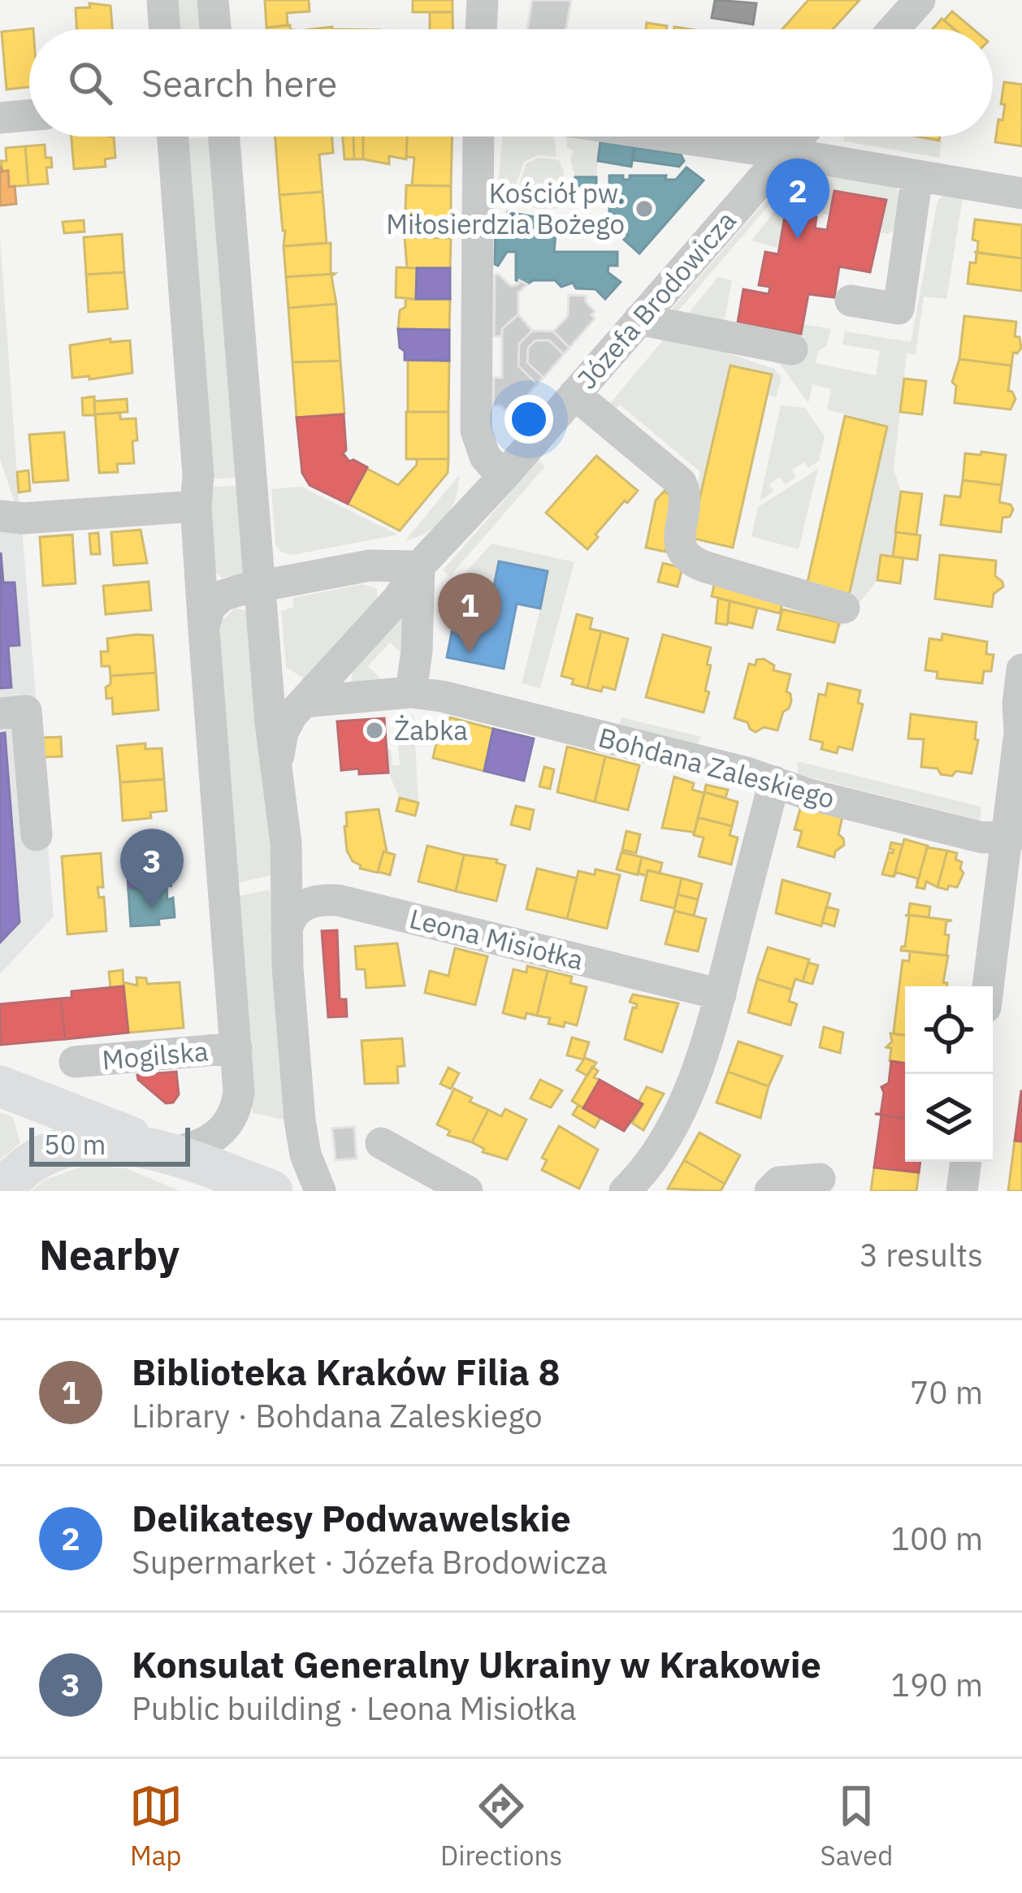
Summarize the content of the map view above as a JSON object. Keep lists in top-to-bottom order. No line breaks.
{"streets":{"street":["Józefa Brodowicza","Bohdana Zaleskiego","Leona Misiołka","Mogilska"]},"crossings":[["Józefa Brodowicza","Bohdana Zaleskiego"]],"places":["Kościół pw. Miłosierdzia Bożego","Żabka"],"scale_bar":"50 m","page":{"search":"Search here","pins":["2","1","3"],"scale":"50 m","heading":["Nearby","3 results"],"list":[{"mark":"1","name":"Biblioteka Kraków Filia 8","note":"Library · Bohdana Zaleskiego","value":"70 m"},{"mark":"2","name":"Delikatesy Podwawelskie","note":"Supermarket · Józefa Brodowicza","value":"100 m"},{"mark":"3","name":"Konsulat Generalny Ukrainy w Krakowie","note":"Public building · Leona Misiołka","value":"190 m"}],"nav":["Map","Directions","Saved"]}}
